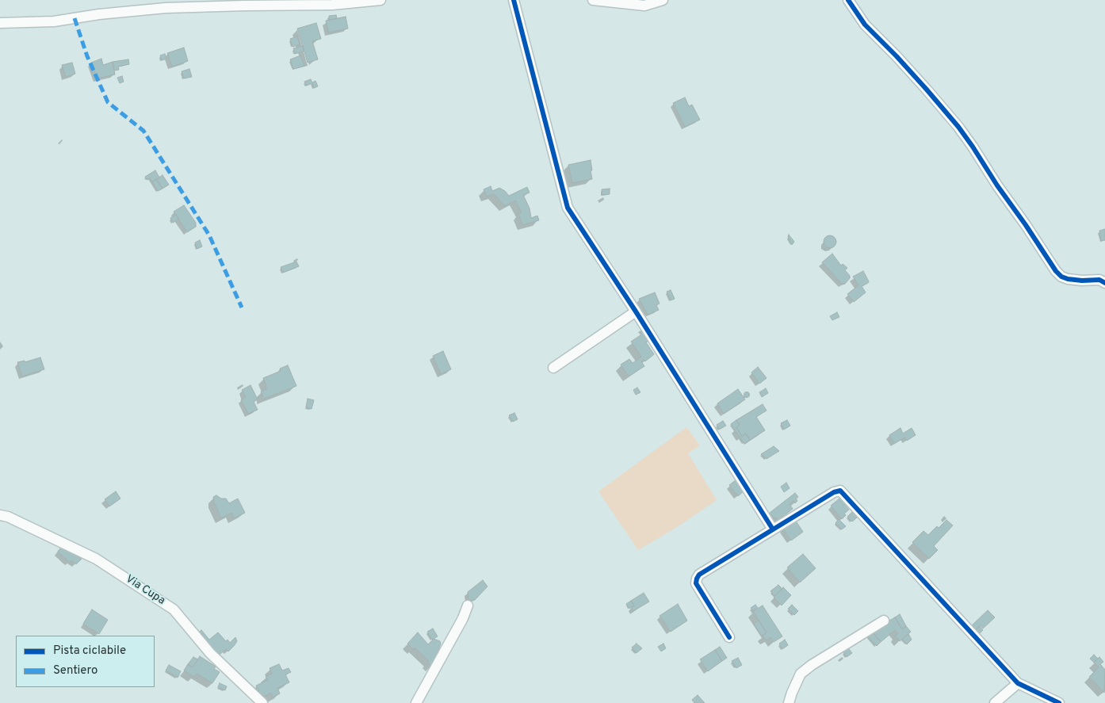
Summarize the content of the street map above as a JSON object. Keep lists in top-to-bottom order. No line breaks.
{"streets":{"street":["Via Cupa"]},"legend":["Pista ciclabile","Sentiero"]}
